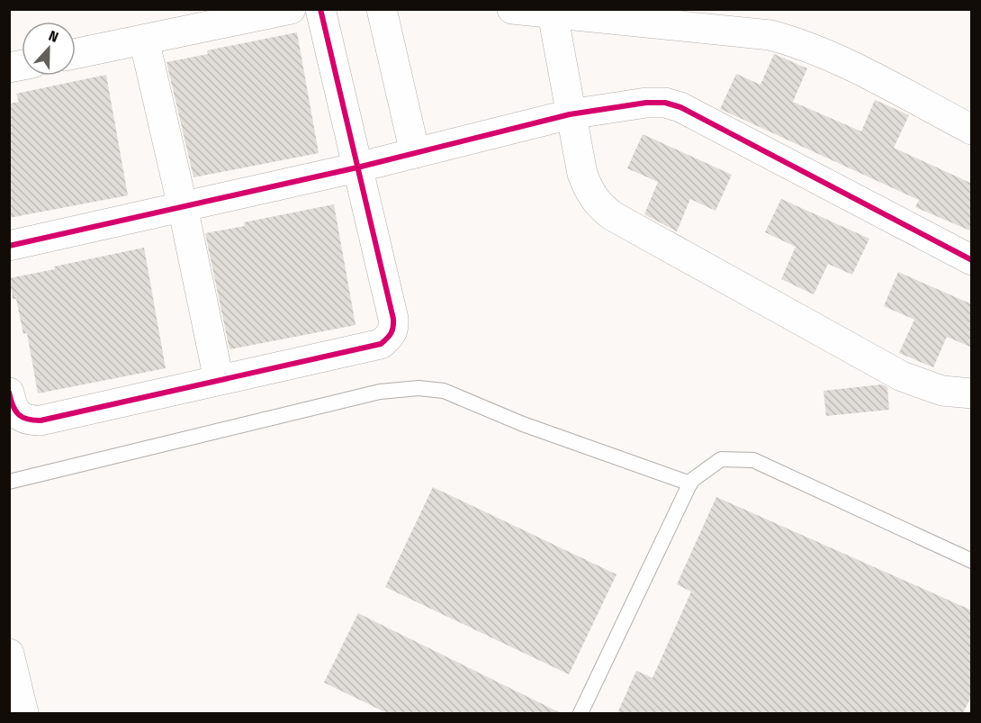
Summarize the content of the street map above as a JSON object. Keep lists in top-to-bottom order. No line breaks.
{"north":"top"}
